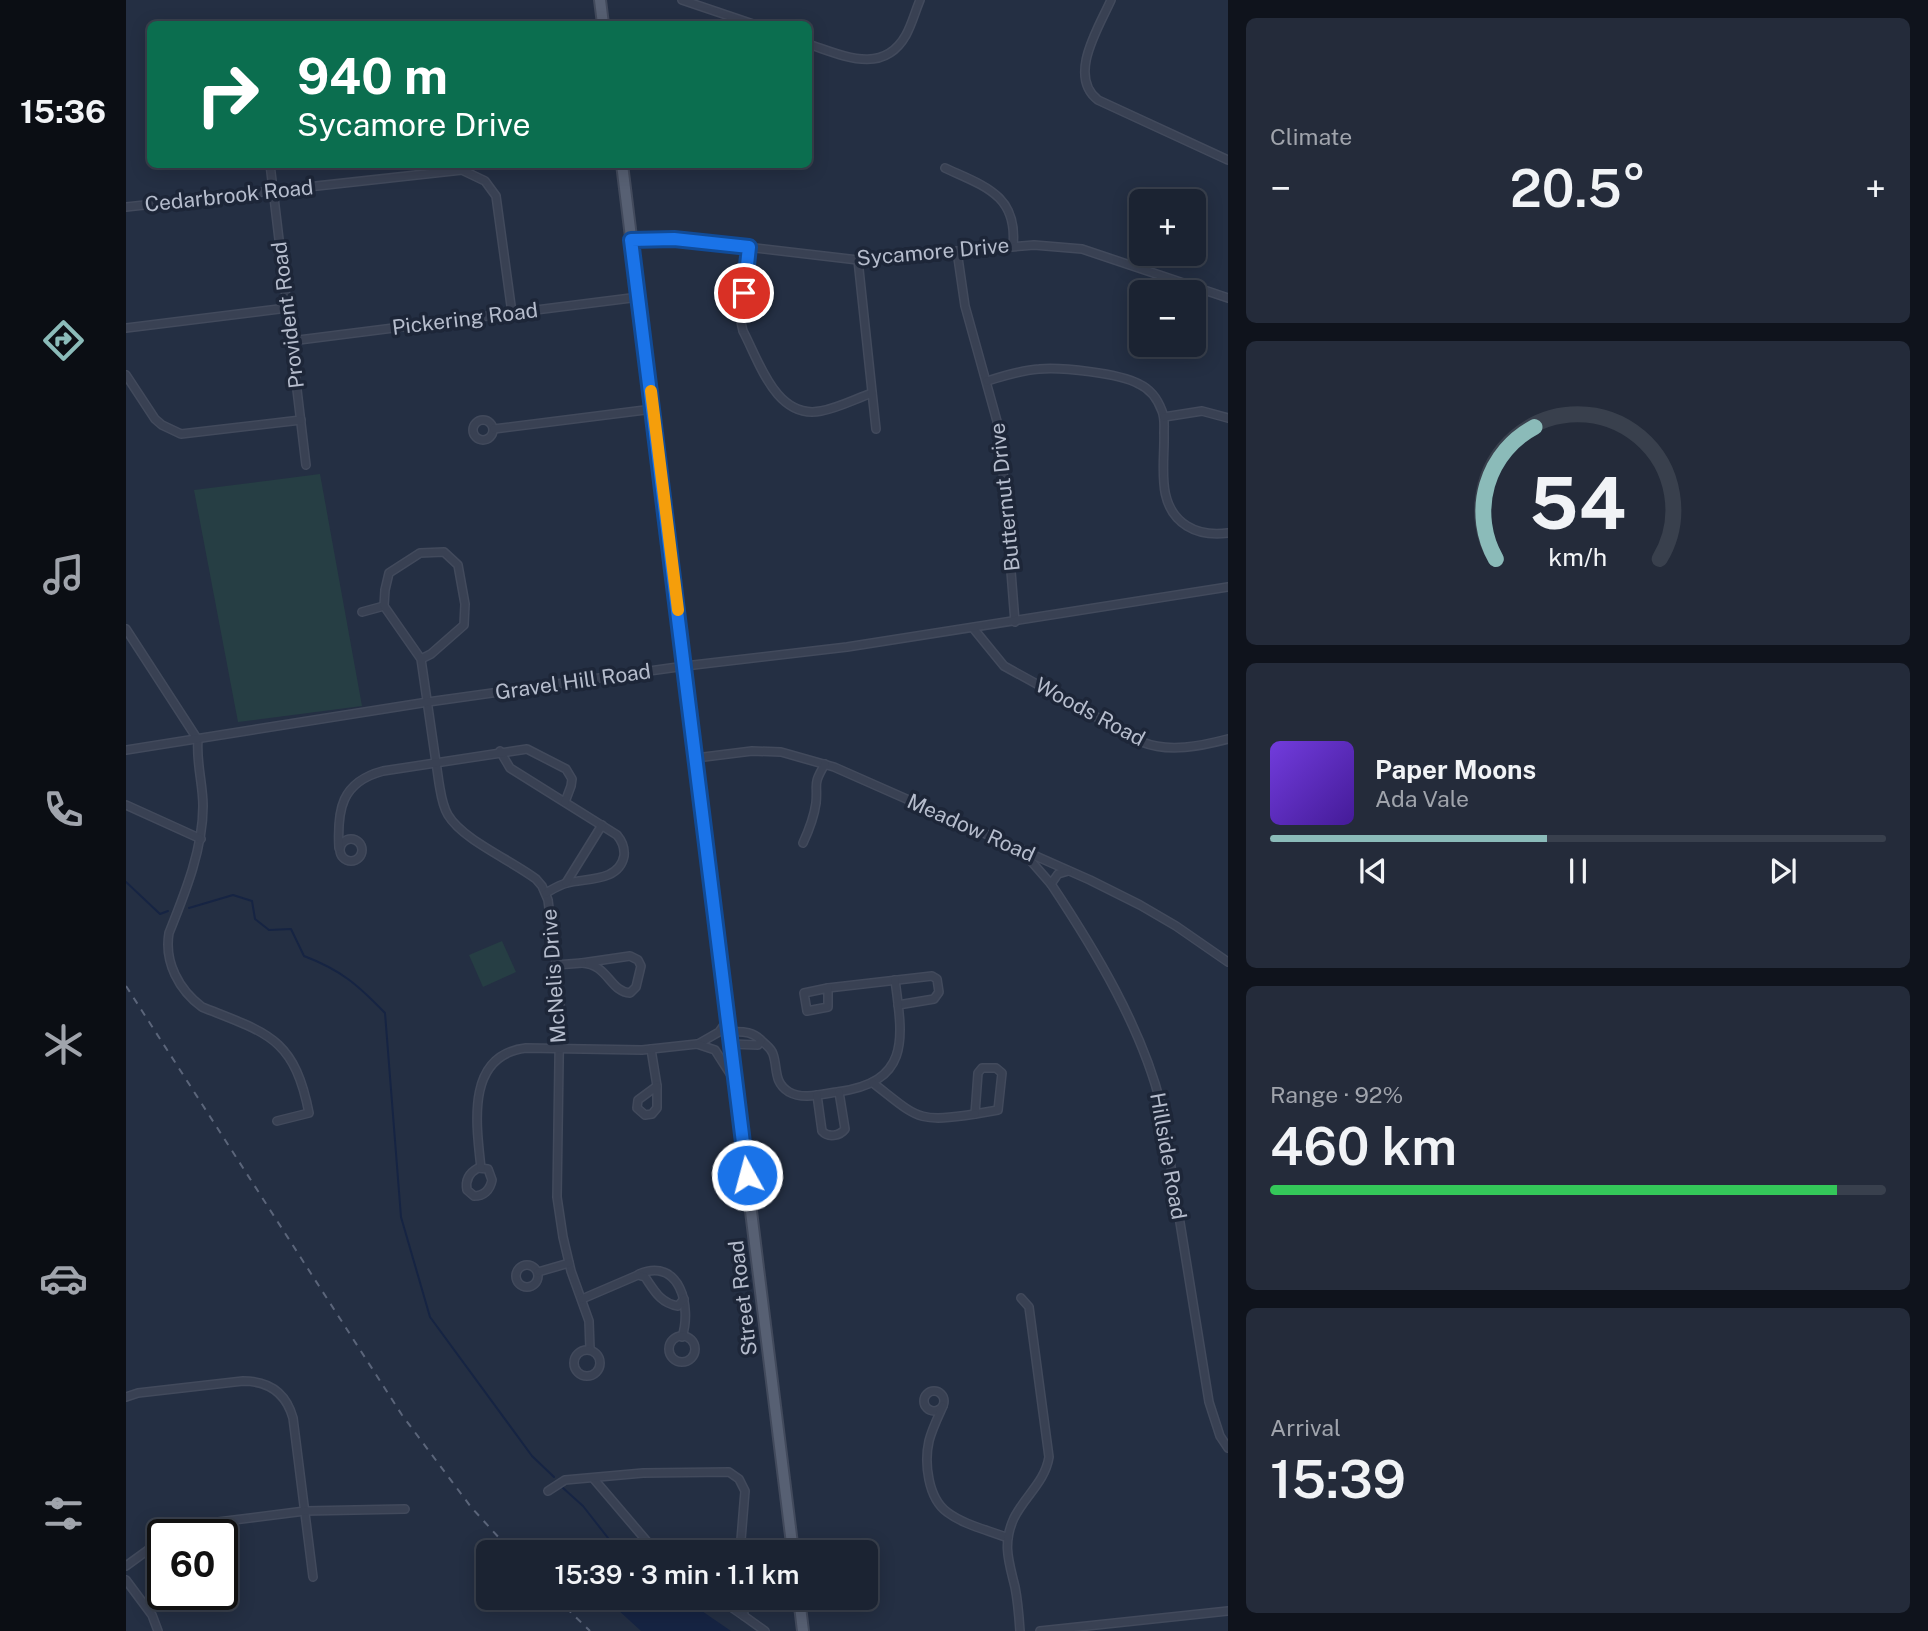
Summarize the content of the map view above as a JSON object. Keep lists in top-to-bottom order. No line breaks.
{"streets":{"main road":["Street Road"],"street":["Cedarbrook Road","Sycamore Drive","Provident Road","Pickering Road","Butternut Drive","Gravel Hill Road","Woods Road","Meadow Road","McNelis Drive","Hillside Road"]},"crossings":[["Cedarbrook Road","Provident Road"],["Cedarbrook Road","Pickering Road"],["Sycamore Drive","Butternut Drive"],["Sycamore Drive","Street Road"],["Provident Road","Pickering Road"],["Pickering Road","Street Road"],["Butternut Drive","Gravel Hill Road"],["Gravel Hill Road","Woods Road"],["Gravel Hill Road","McNelis Drive"],["Gravel Hill Road","Street Road"],["Meadow Road","Hillside Road"],["Meadow Road","Street Road"]],"page":{"tabs":"15:36","tile":["Climate",["Range · 92%","460 km"],["Arrival","15:39"]],"turn":["940 m","Sycamore Drive"],"heat":["−","20.5°","+"],"map_buttons":["+","−"],"song":["Paper Moons","Ada Vale"],"limit":"60","trip":"15:39 · 3 min · 1.1 km","gauge":["54","km/h"]}}
